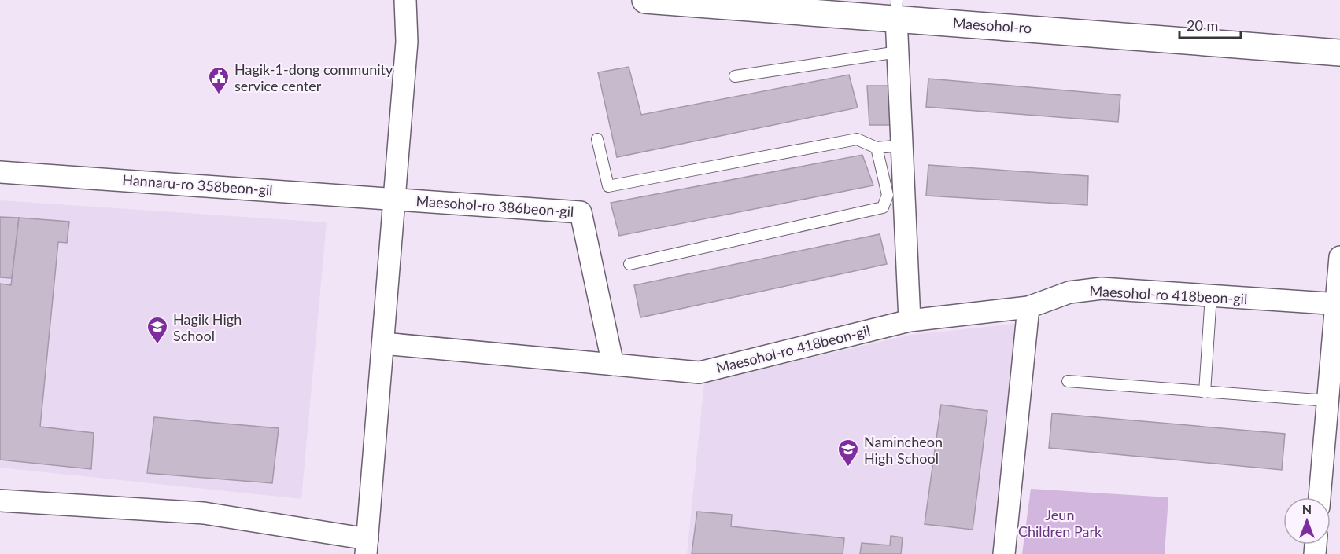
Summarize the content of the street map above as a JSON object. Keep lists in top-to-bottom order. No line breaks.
{"streets":{"main road":["Maesohol-ro"],"street":["Hannaru-ro 358beon-gil","Maesohol-ro 386beon-gil","Maesohol-ro 418beon-gil"]},"crossings":[["Hannaru-ro 358beon-gil","Maesohol-ro 386beon-gil"],["Maesohol-ro 386beon-gil","Maesohol-ro 418beon-gil"]],"parks":["Jeun Children Park"],"places":{"public building":["Hagik-1-dong community service center"],"school or university":["Hagik High School","Namincheon High School"]},"scale_bar":"20 m","north":"top"}
